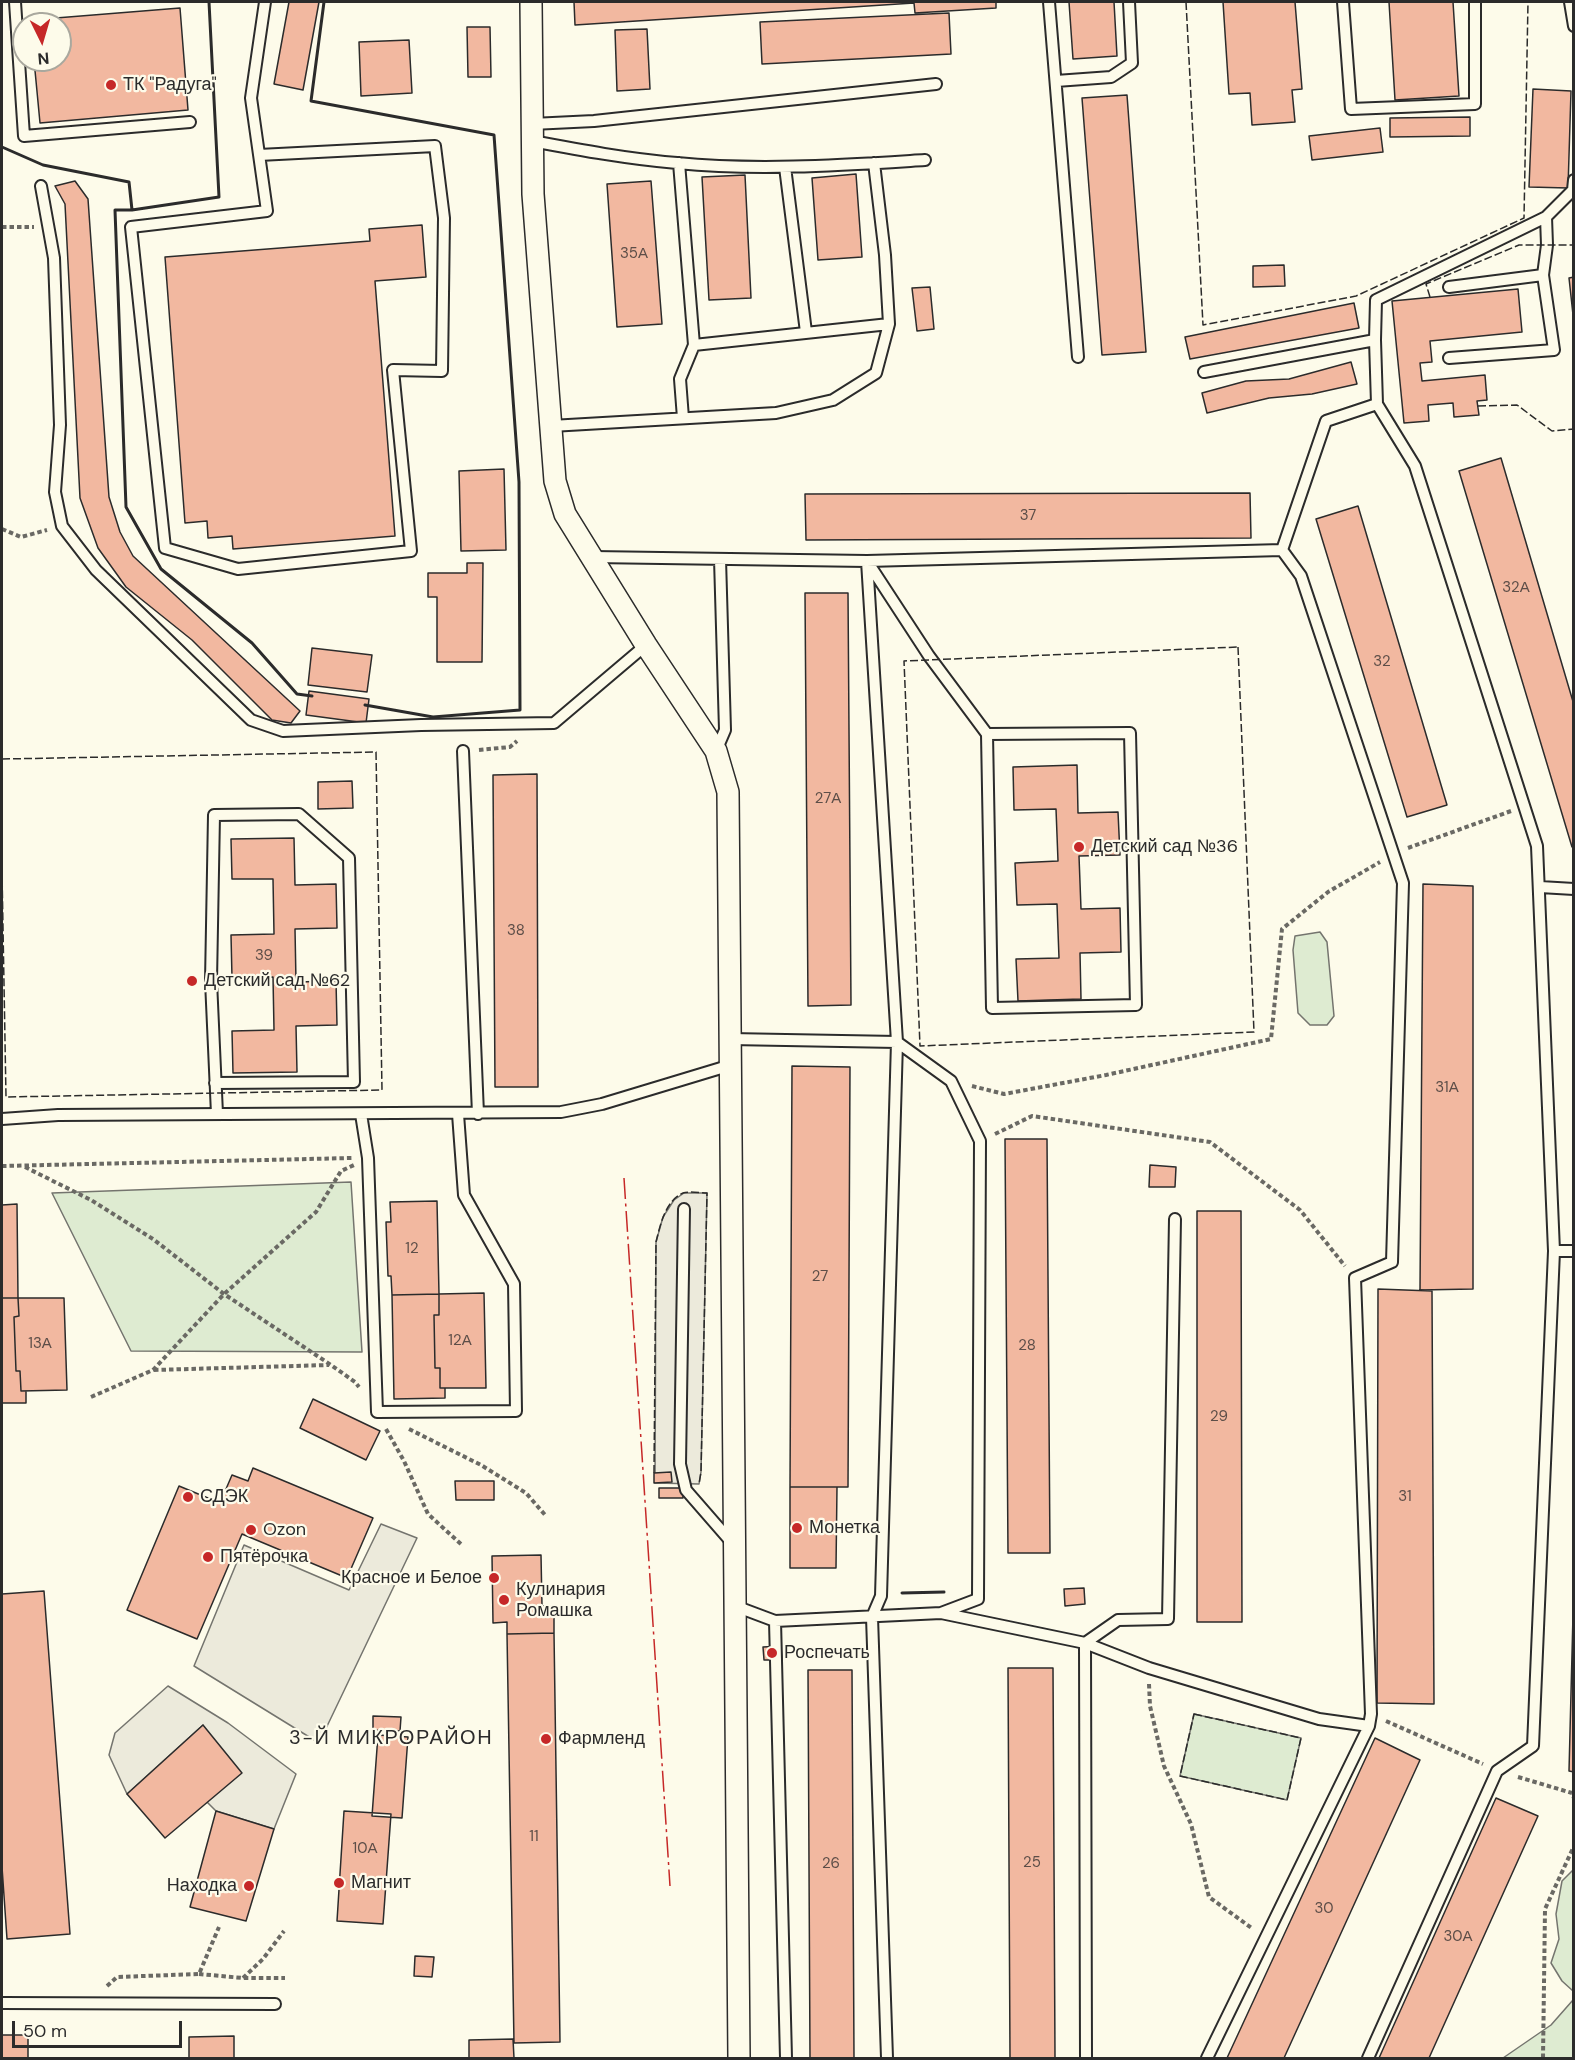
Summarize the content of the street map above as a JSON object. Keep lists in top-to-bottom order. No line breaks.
{"districts":["3-Й МИКРОРАЙОН"],"places":["ТК \"Радуга\"","Детский сад №36","Детский сад №62","СДЭК","Монетка","Ozon","Пятёрочка","Красное и Белое","Кулинария Ромашка","Роспечать","Фармленд","Магнит","Находка"],"house_numbers":["35А","37","32А","32","27А","38","39","31А","12","27","12А","13А","28","29","31","11","10А","25","26","30","30А"],"scale_bar":"50 m","north":"bottom"}
